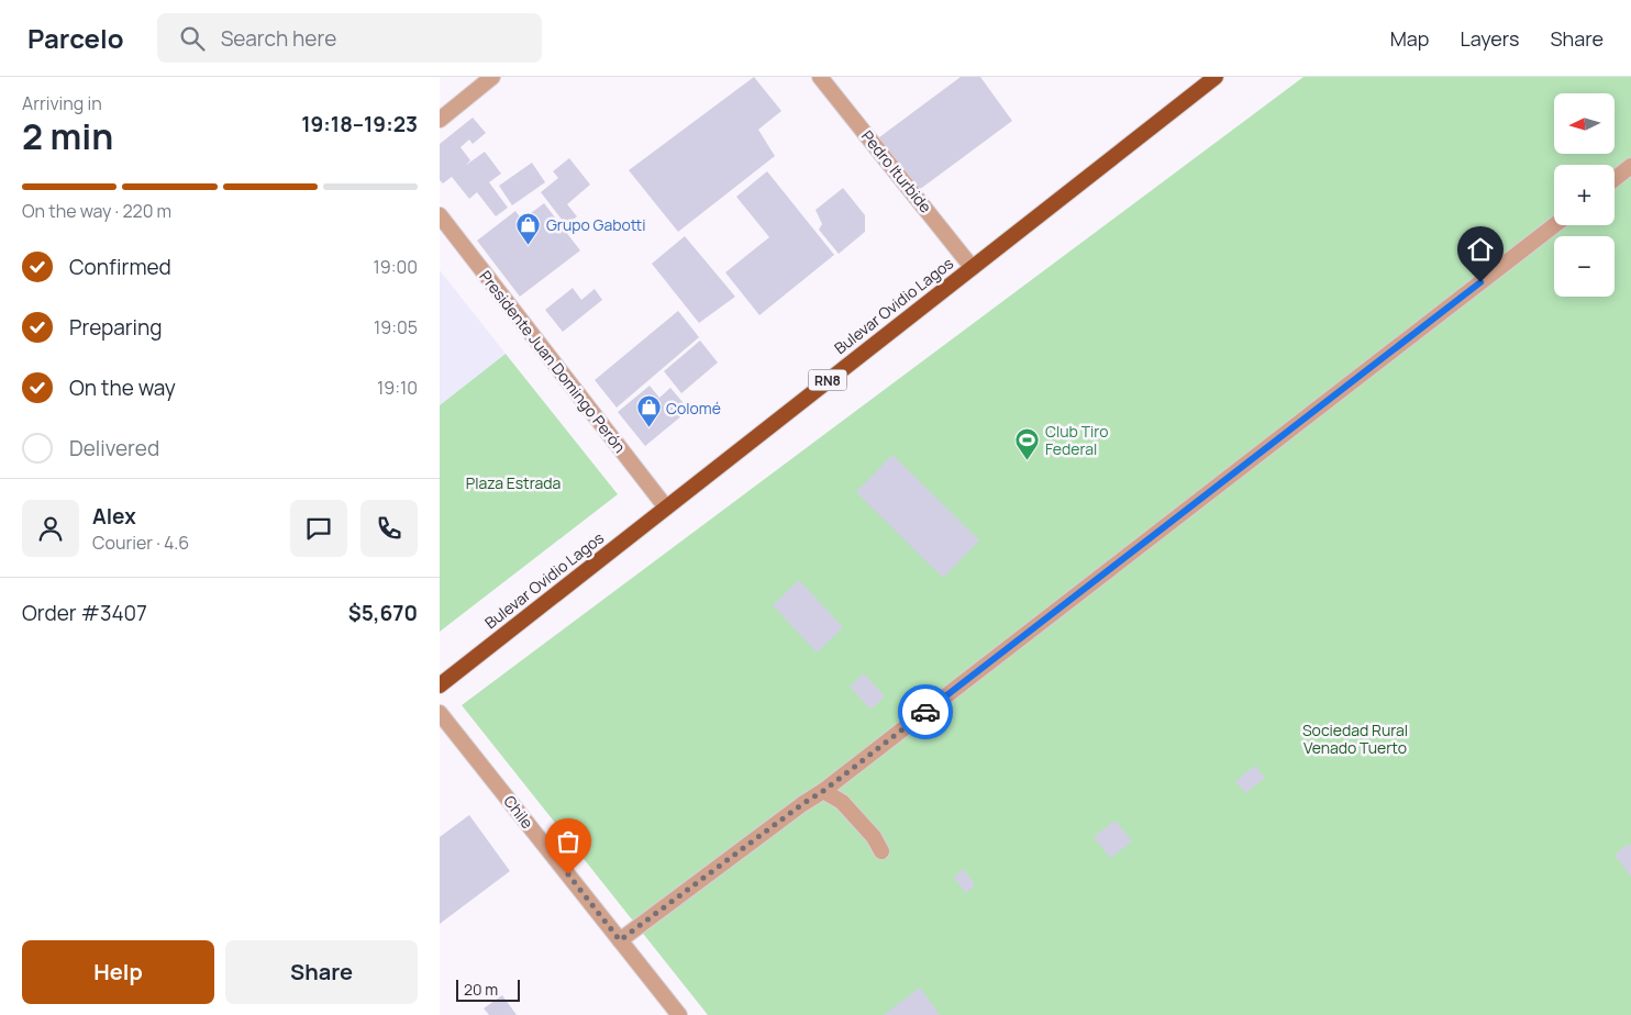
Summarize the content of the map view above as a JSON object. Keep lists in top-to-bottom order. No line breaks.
{"streets":{"highway":["Bulevar Ovidio Lagos","RN8"],"street":["Pedro Iturbide","Presidente Juan Domingo Perón","Chile"]},"crossings":[["Pedro Iturbide","Bulevar Ovidio Lagos"],["Bulevar Ovidio Lagos","Presidente Juan Domingo Perón"]],"parks":["Plaza Estrada","Sociedad Rural Venado Tuerto"],"places":{"shop":["Grupo Gabotti","Colomé"],"sports":["Club Tiro Federal"]},"scale_bar":"20 m","north":"left","page":{"header":"Parcelo","search":"Search here","nav":["Map","Layers","Share"],"heading":["2 min","Arriving in","19:18–19:23"],"panel":["Alex","Courier · 4.6","Order #3407","$5,670"],"map_buttons":["+","−"],"bar":"On the way · 220 m","list":[["Confirmed","19:00"],["Preparing","19:05"],["On the way","19:10"],"Delivered"],"buttons":["Help","Share"],"scale":"20 m"}}
